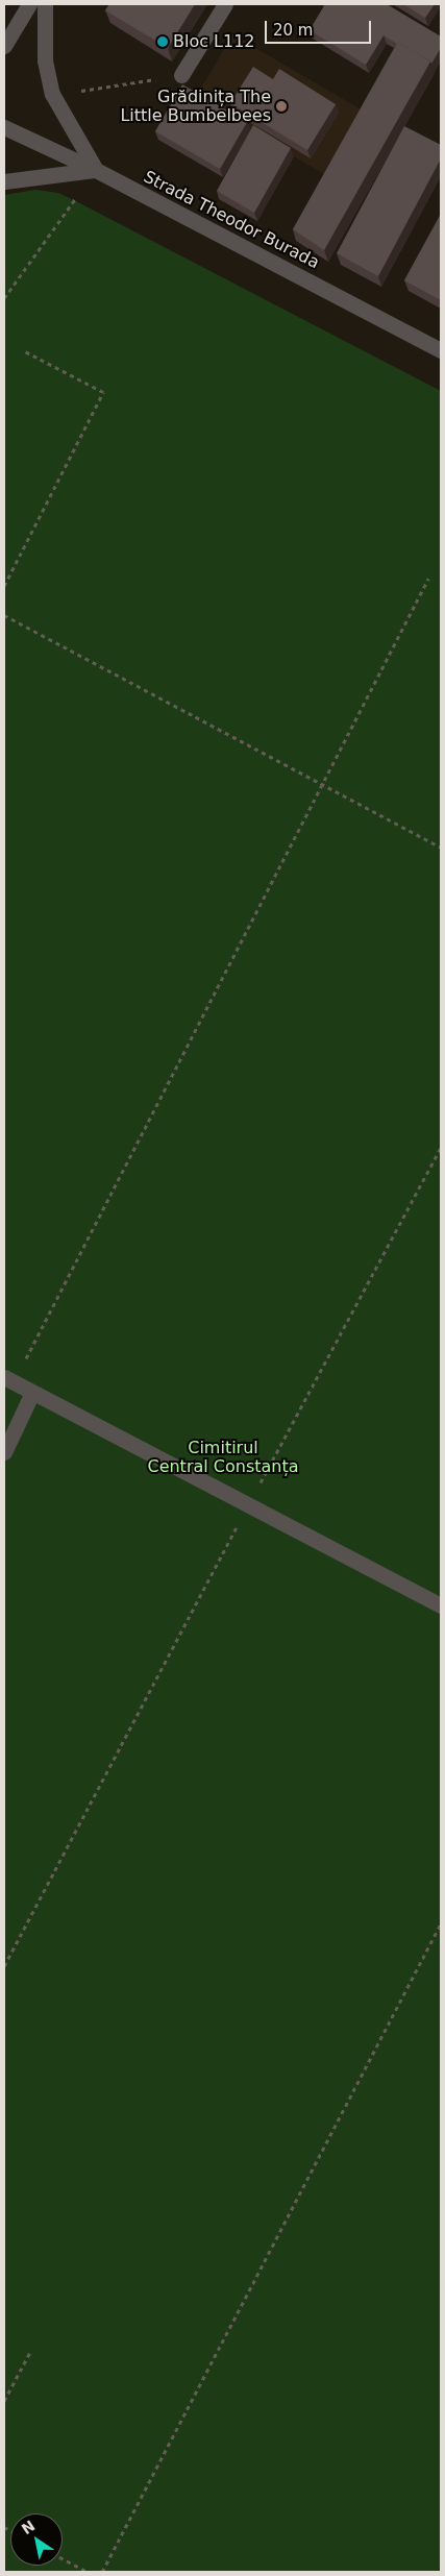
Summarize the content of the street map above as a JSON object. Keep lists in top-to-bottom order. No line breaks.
{"streets":{"street":["Strada Theodor Burada"]},"parks":["Cimitirul Central Constanța"],"places":["Bloc L112","Grădinița The Little Bumbelbees"],"scale_bar":"20 m","north":"top left"}
